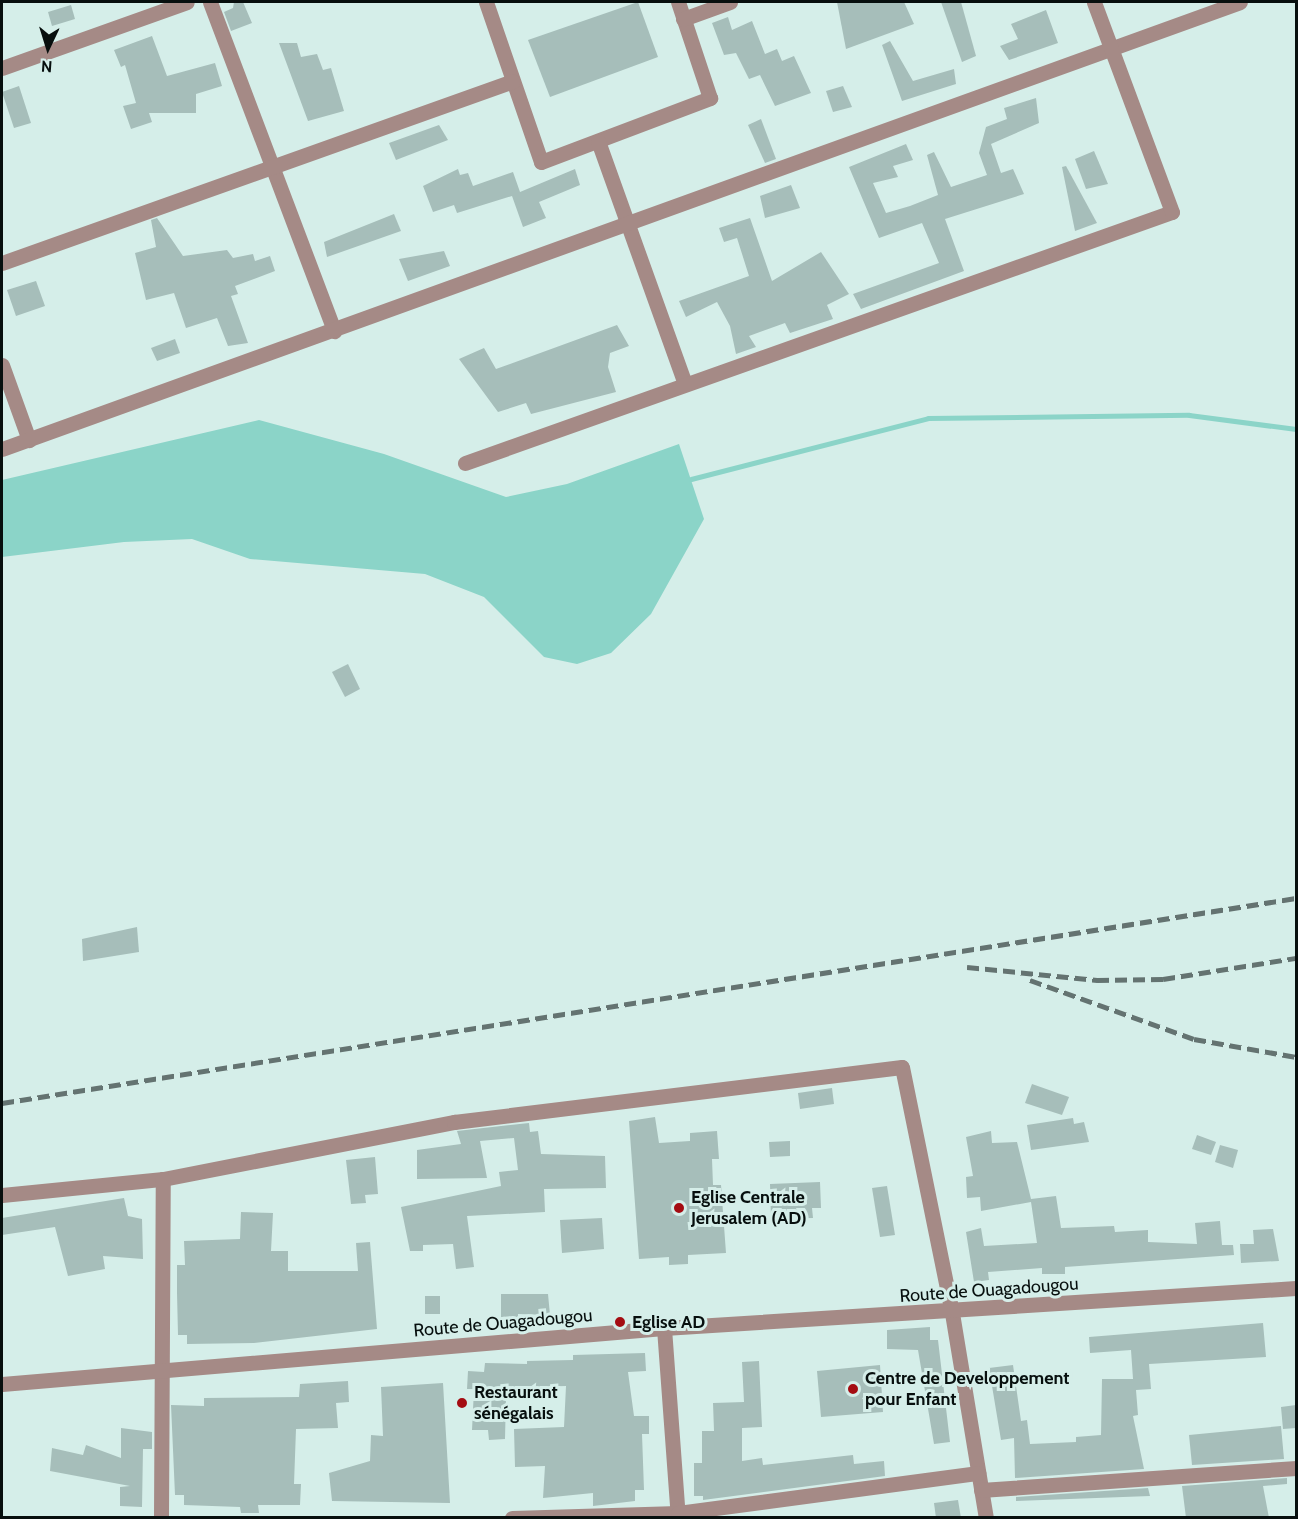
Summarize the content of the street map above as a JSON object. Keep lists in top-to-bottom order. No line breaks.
{"streets":{"street":["Route de Ouagadougou"]},"places":["Eglise Centrale Jerusalem (AD)","Eglise AD","Centre de Developpement pour Enfant","Restaurant sénégalais"],"north":"bottom"}
